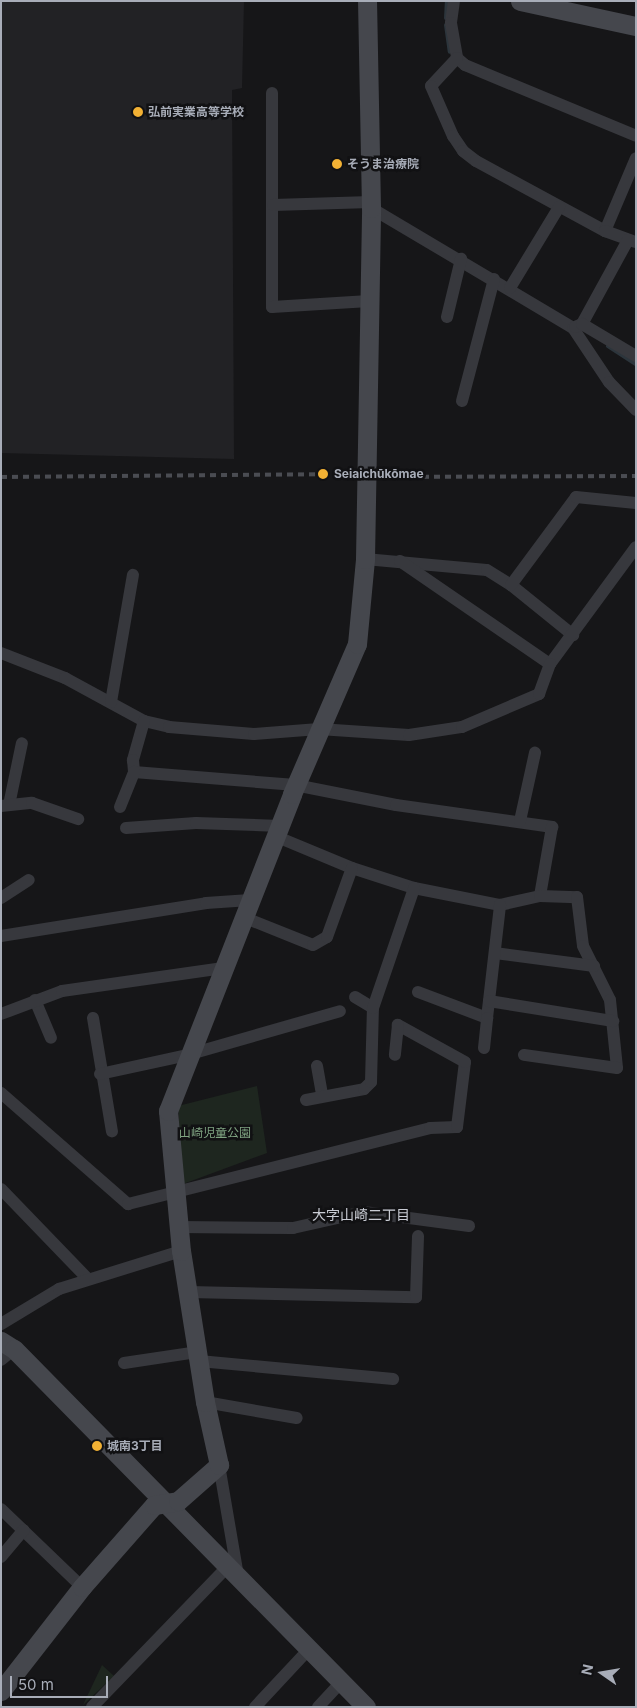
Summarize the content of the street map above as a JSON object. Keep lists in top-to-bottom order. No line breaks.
{"districts":["大字山崎二丁目"],"parks":["山崎児童公園"],"places":["弘前実業高等学校","そうま治療院","Seiaichūkōmae","城南3丁目"],"scale_bar":"50 m","north":"left"}
